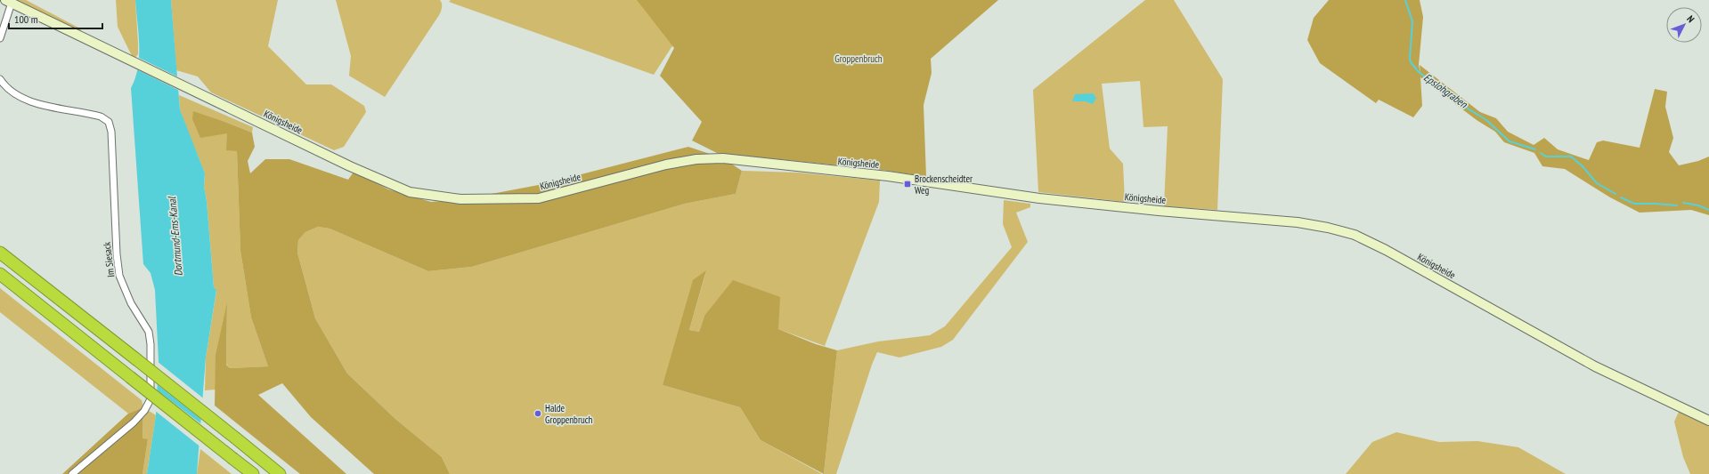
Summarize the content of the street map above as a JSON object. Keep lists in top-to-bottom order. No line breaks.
{"streets":{"main road":["Königsheide"],"street":["Im Siesack"]},"water":["Epslohgraben","Dortmund-Ems-Kanal"],"parks":["Groppenbruch"],"places":{"transit":["Brockenscheidter Weg"],"other":["Halde Groppenbruch"]},"scale_bar":"100 m","north":"top right"}
